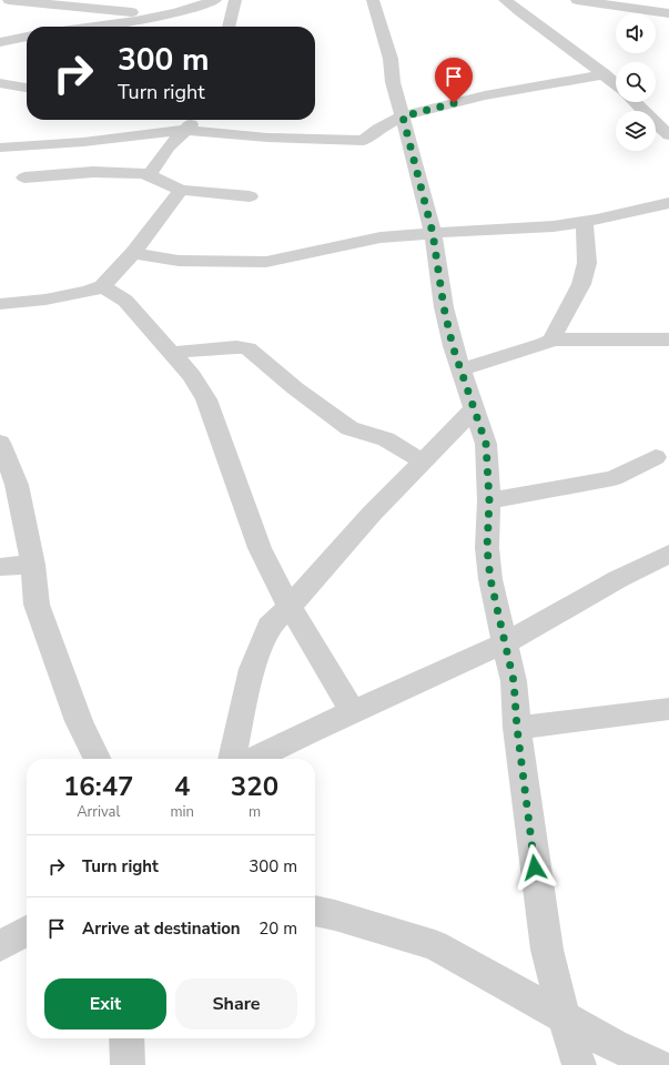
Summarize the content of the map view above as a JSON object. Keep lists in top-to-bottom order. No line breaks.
{"page":{"turn":["300 m","Turn right"],"eta":["16:47","Arrival","4","min","320","m"],"list":[{"name":"Turn right","value":"300 m"},{"name":"Arrive at destination","value":"20 m"}],"buttons":["Exit","Share"]}}
